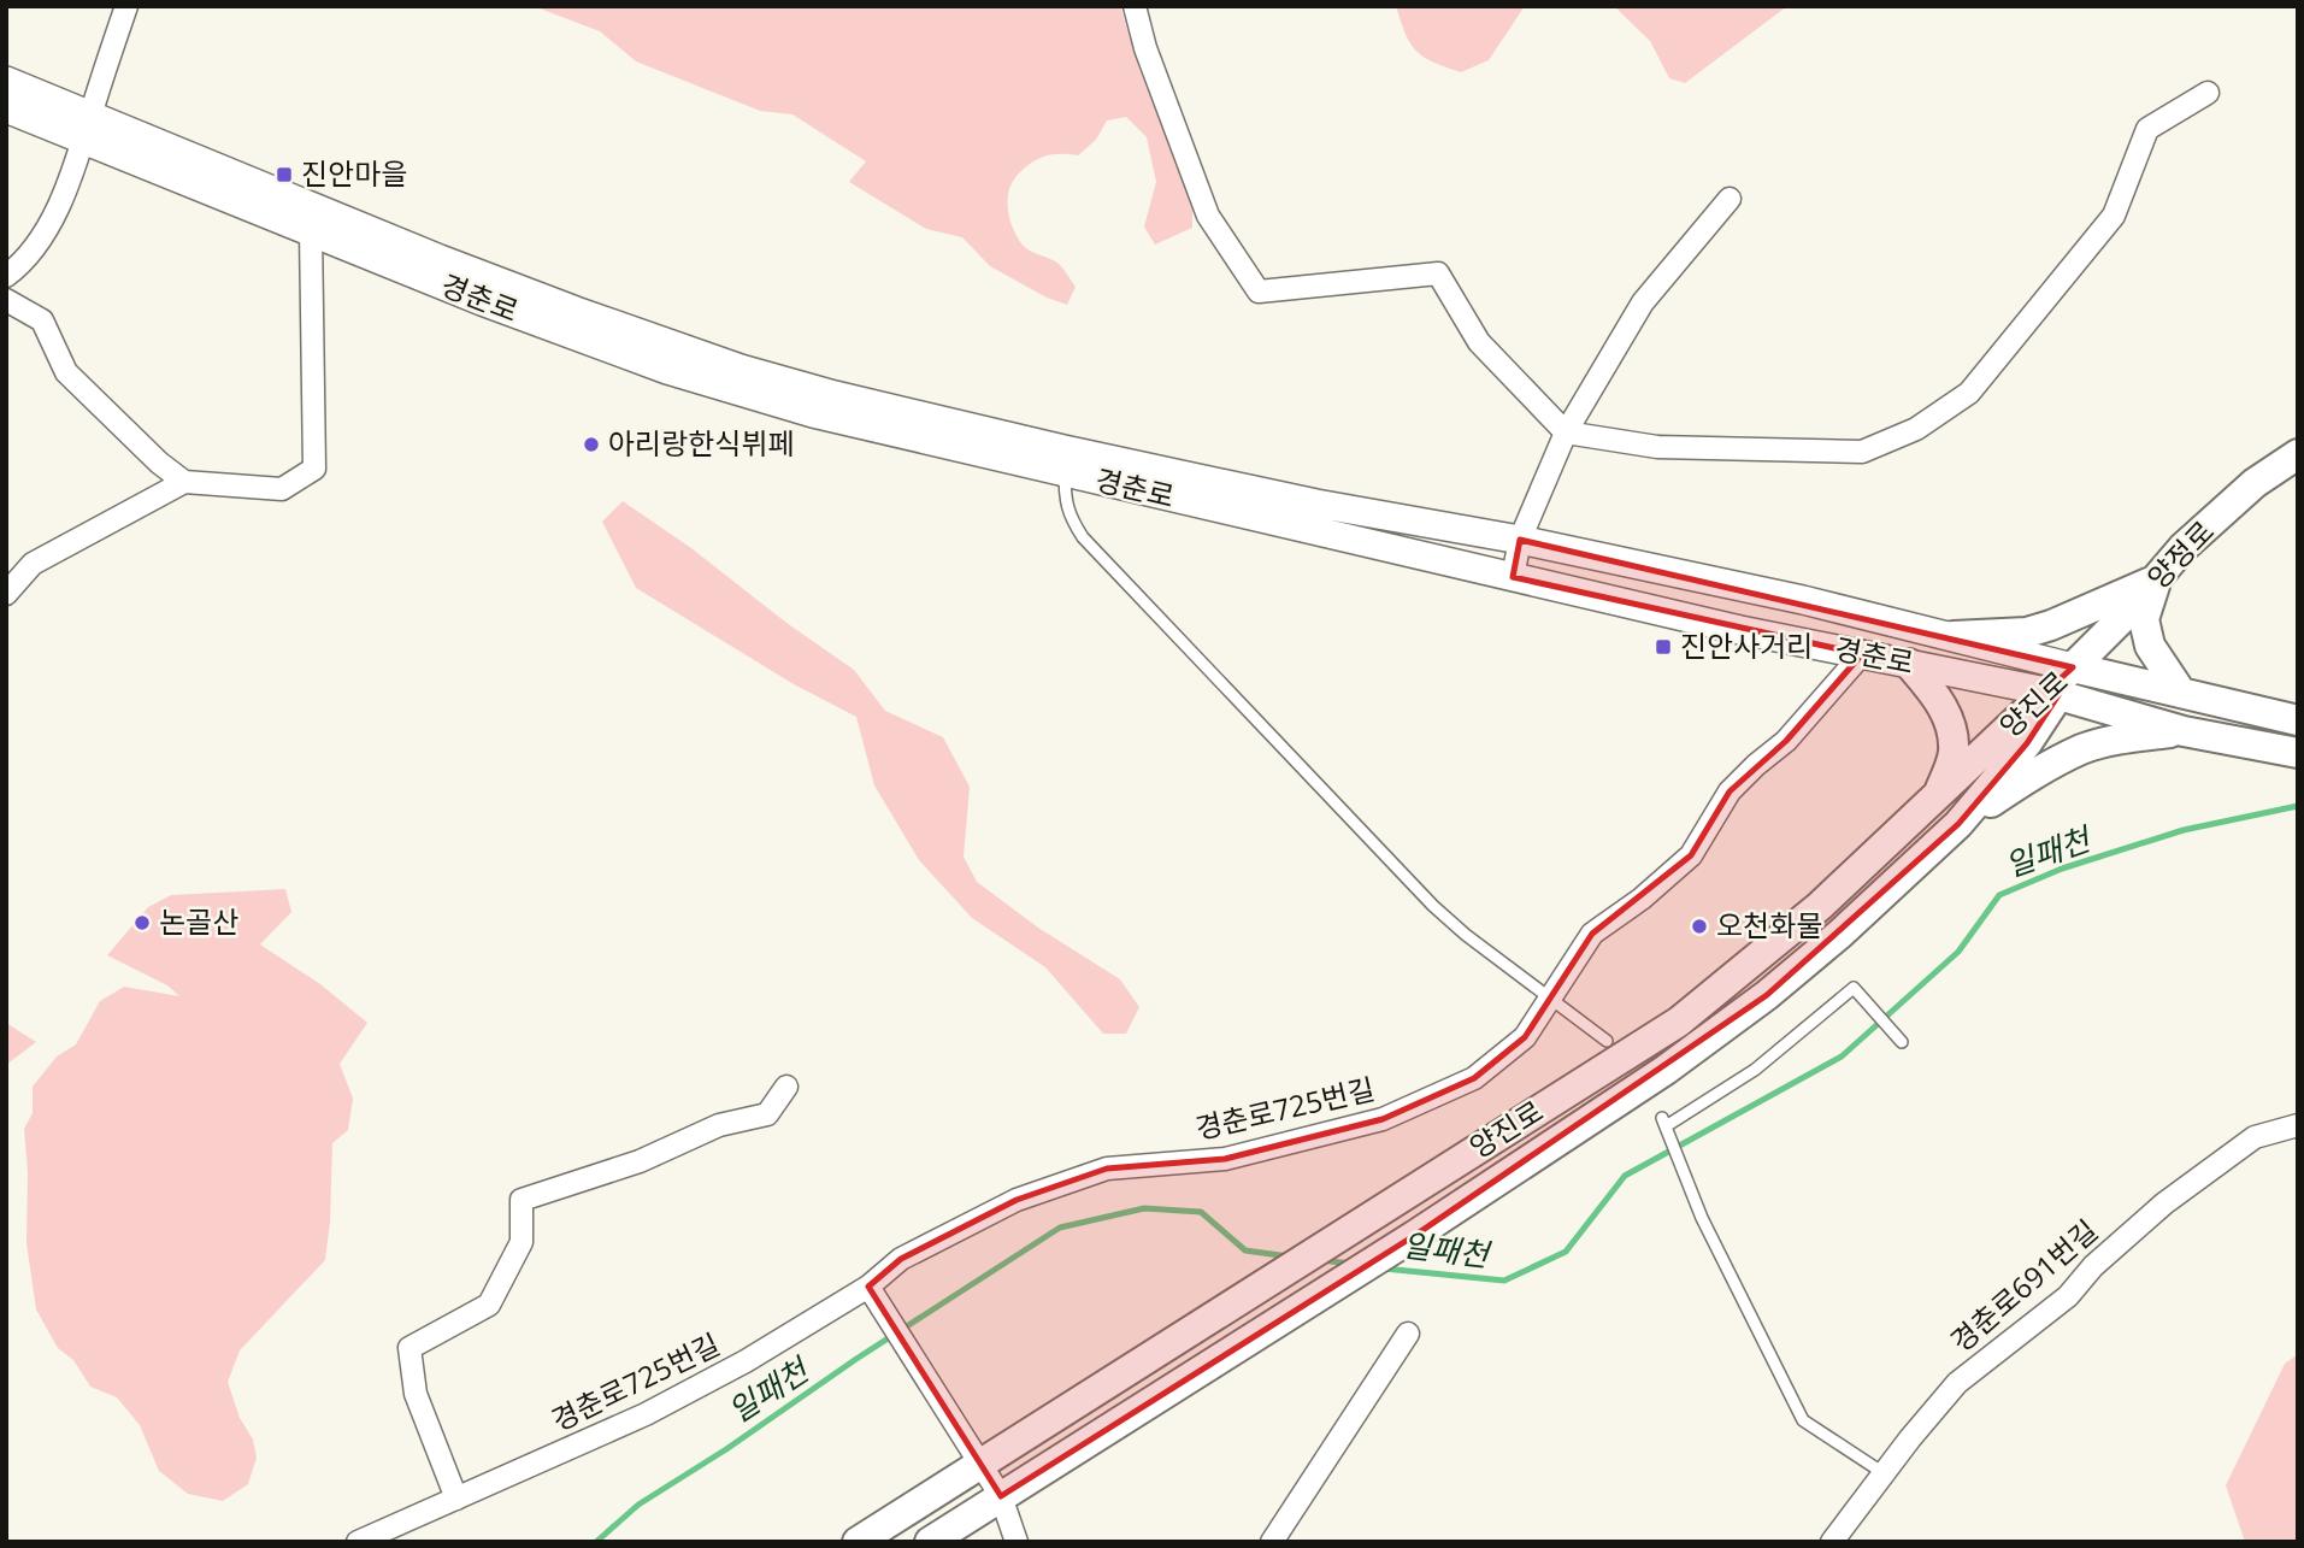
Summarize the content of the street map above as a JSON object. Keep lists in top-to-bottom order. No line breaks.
{"streets":{"main road":["경춘로","양정로","양진로"],"street":["경춘로725번길","경춘로691번길"]},"crossings":[["경춘로","양정로"],["경춘로","양진로"],["경춘로","경춘로725번길"],["양정로","양진로"]],"water":["일패천"],"places":{"transit":["진안마을","진안사거리"],"other":["아리랑한식뷔페","논골산","오천화물"]}}
